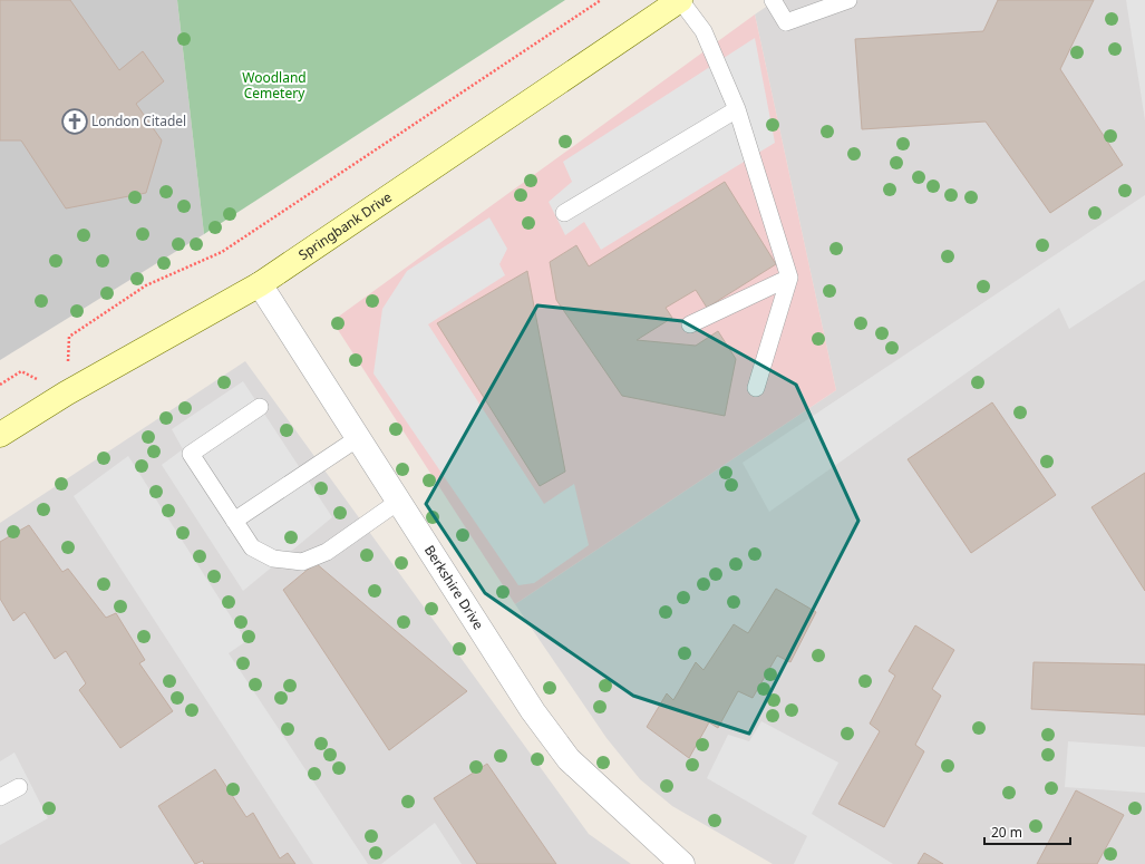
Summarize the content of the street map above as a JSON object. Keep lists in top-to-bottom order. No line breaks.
{"streets":{"main road":["Springbank Drive"],"street":["Berkshire Drive"]},"crossings":[["Springbank Drive","Berkshire Drive"]],"parks":["Woodland Cemetery"],"places":{"church":["London Citadel"]},"scale_bar":"20 m"}
